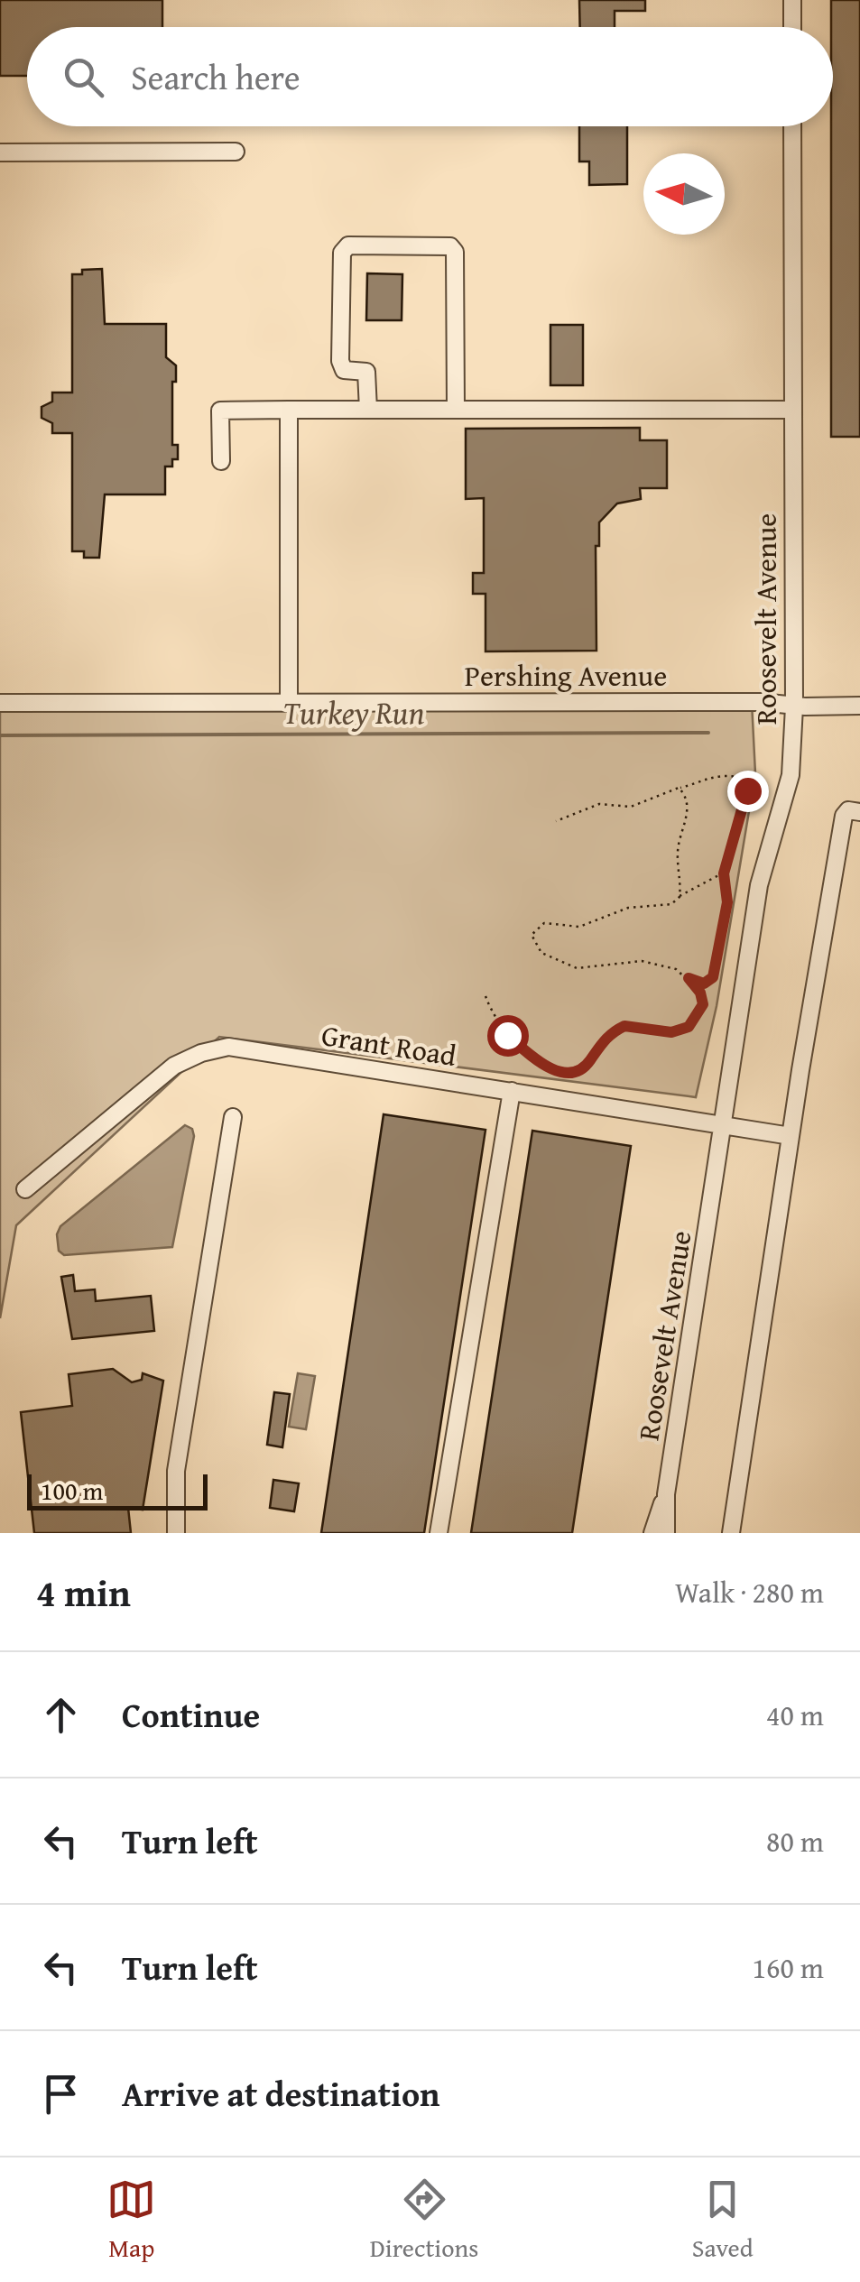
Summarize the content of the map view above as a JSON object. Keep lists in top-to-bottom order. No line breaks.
{"streets":{"street":["Roosevelt Avenue","Pershing Avenue","Grant Road"]},"crossings":[["Roosevelt Avenue","Pershing Avenue"],["Roosevelt Avenue","Grant Road"]],"water":["Turkey Run"],"scale_bar":"100 m","north":"left","page":{"search":"Search here","scale":"100 m","heading":["4 min","Walk · 280 m"],"list":[["Continue","40 m"],["Turn left","80 m"],["Turn left","160 m"],"Arrive at destination"],"nav":["Map","Directions","Saved"]}}
